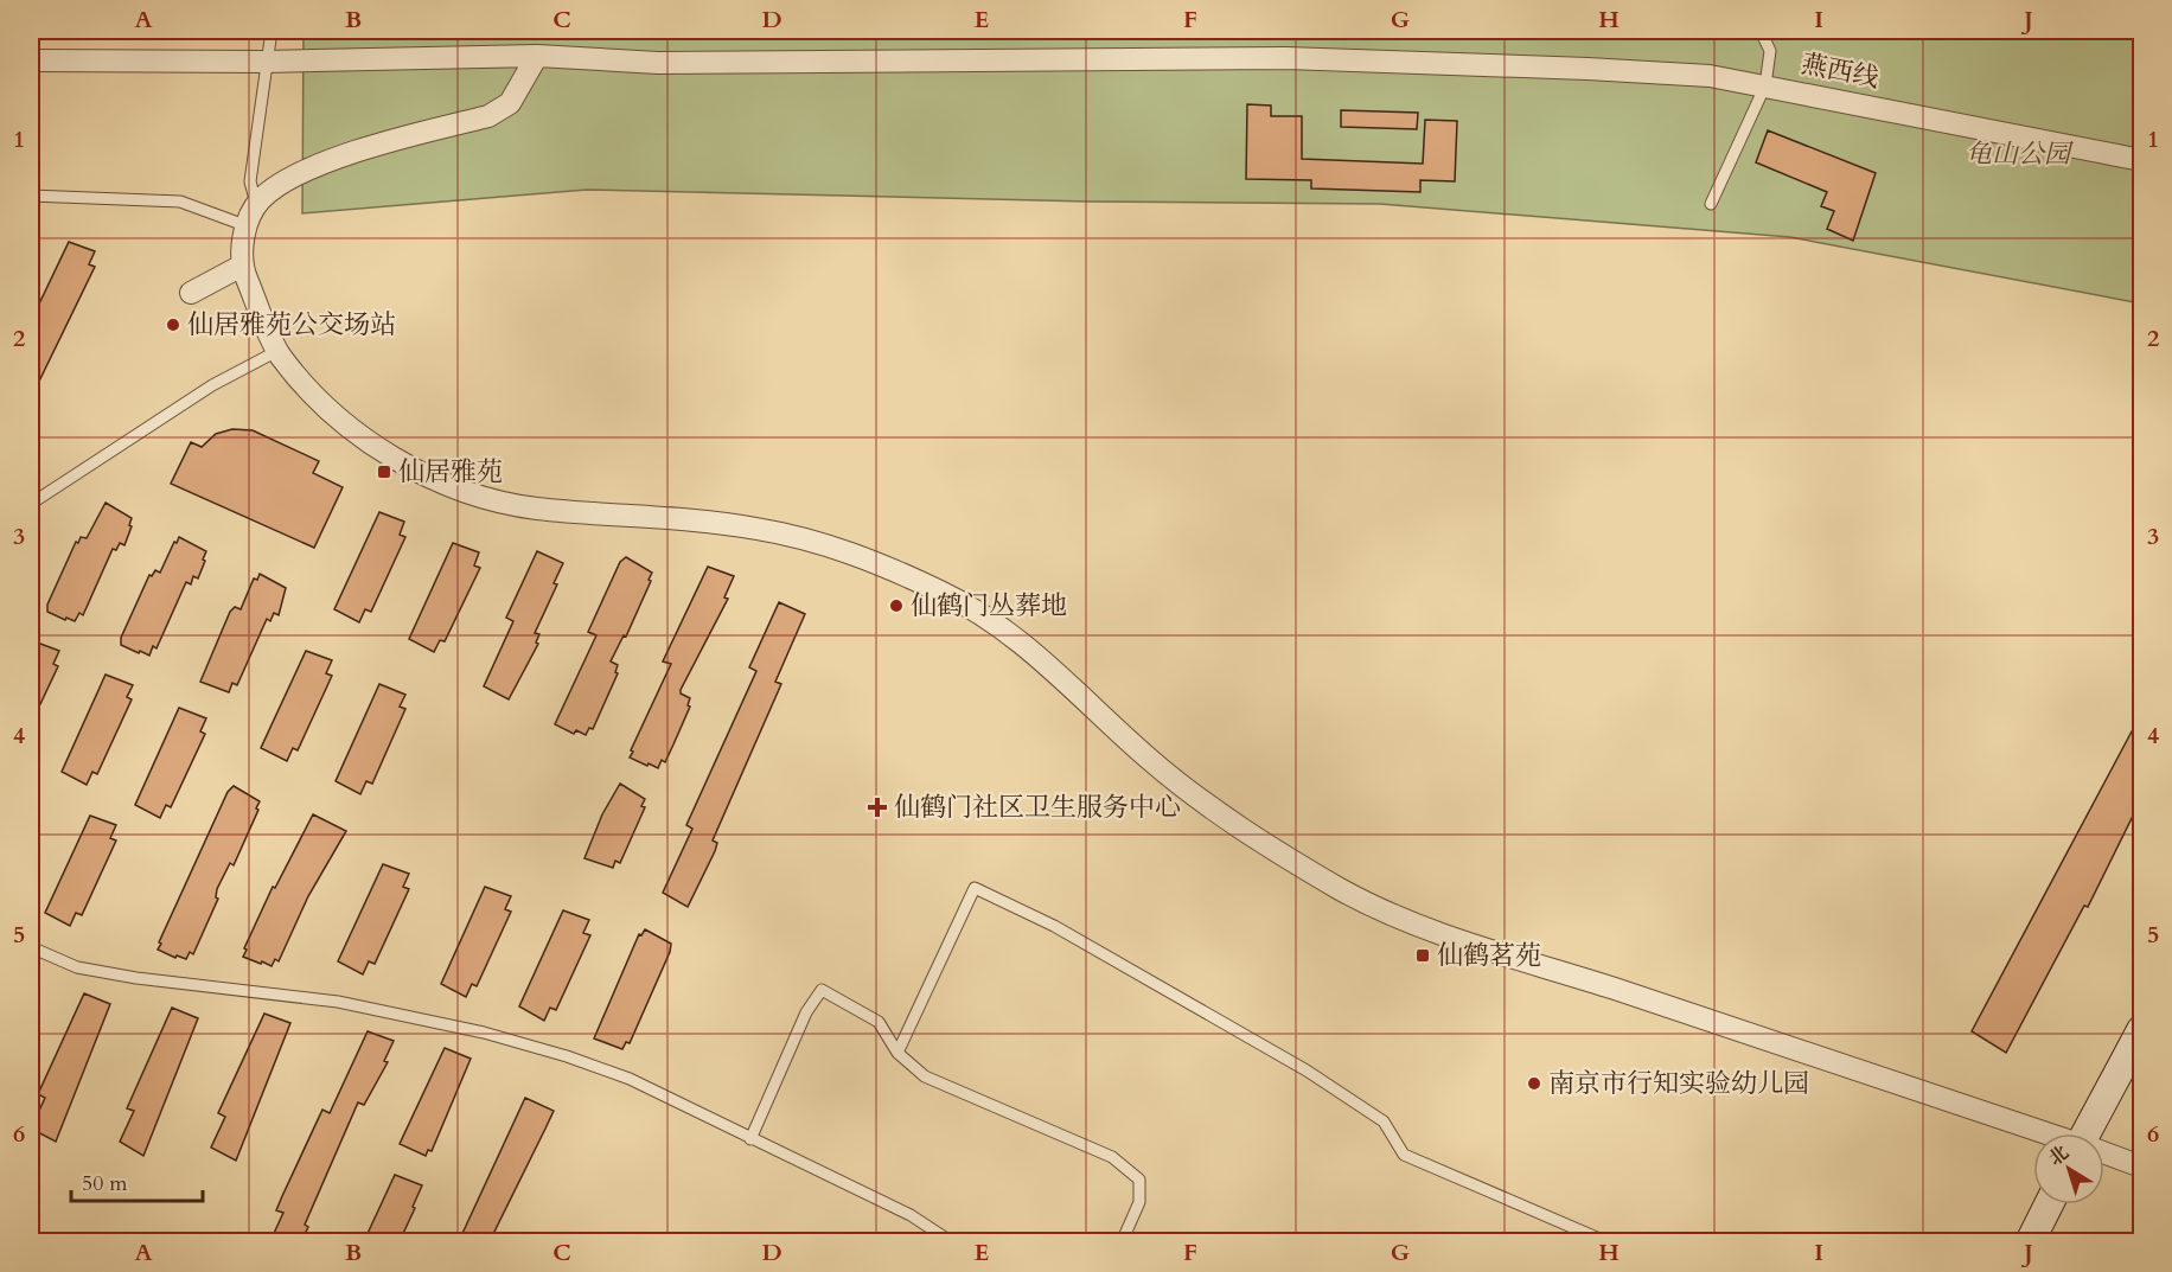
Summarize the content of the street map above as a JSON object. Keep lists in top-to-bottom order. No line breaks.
{"streets":{"street":["燕西线"]},"parks":["龟山公园"],"places":{"other":["仙居雅苑公交场站","仙鹤门丛葬地","南京市行知实验幼儿园"],"transit":["仙居雅苑","仙鹤茗苑"],"health":["仙鹤门社区卫生服务中心"]},"scale_bar":"50 m","north":"top left","grid":{"columns":["A","B","C","D","E","F","G","H","I","J"],"rows":["1","2","3","4","5","6"]}}
